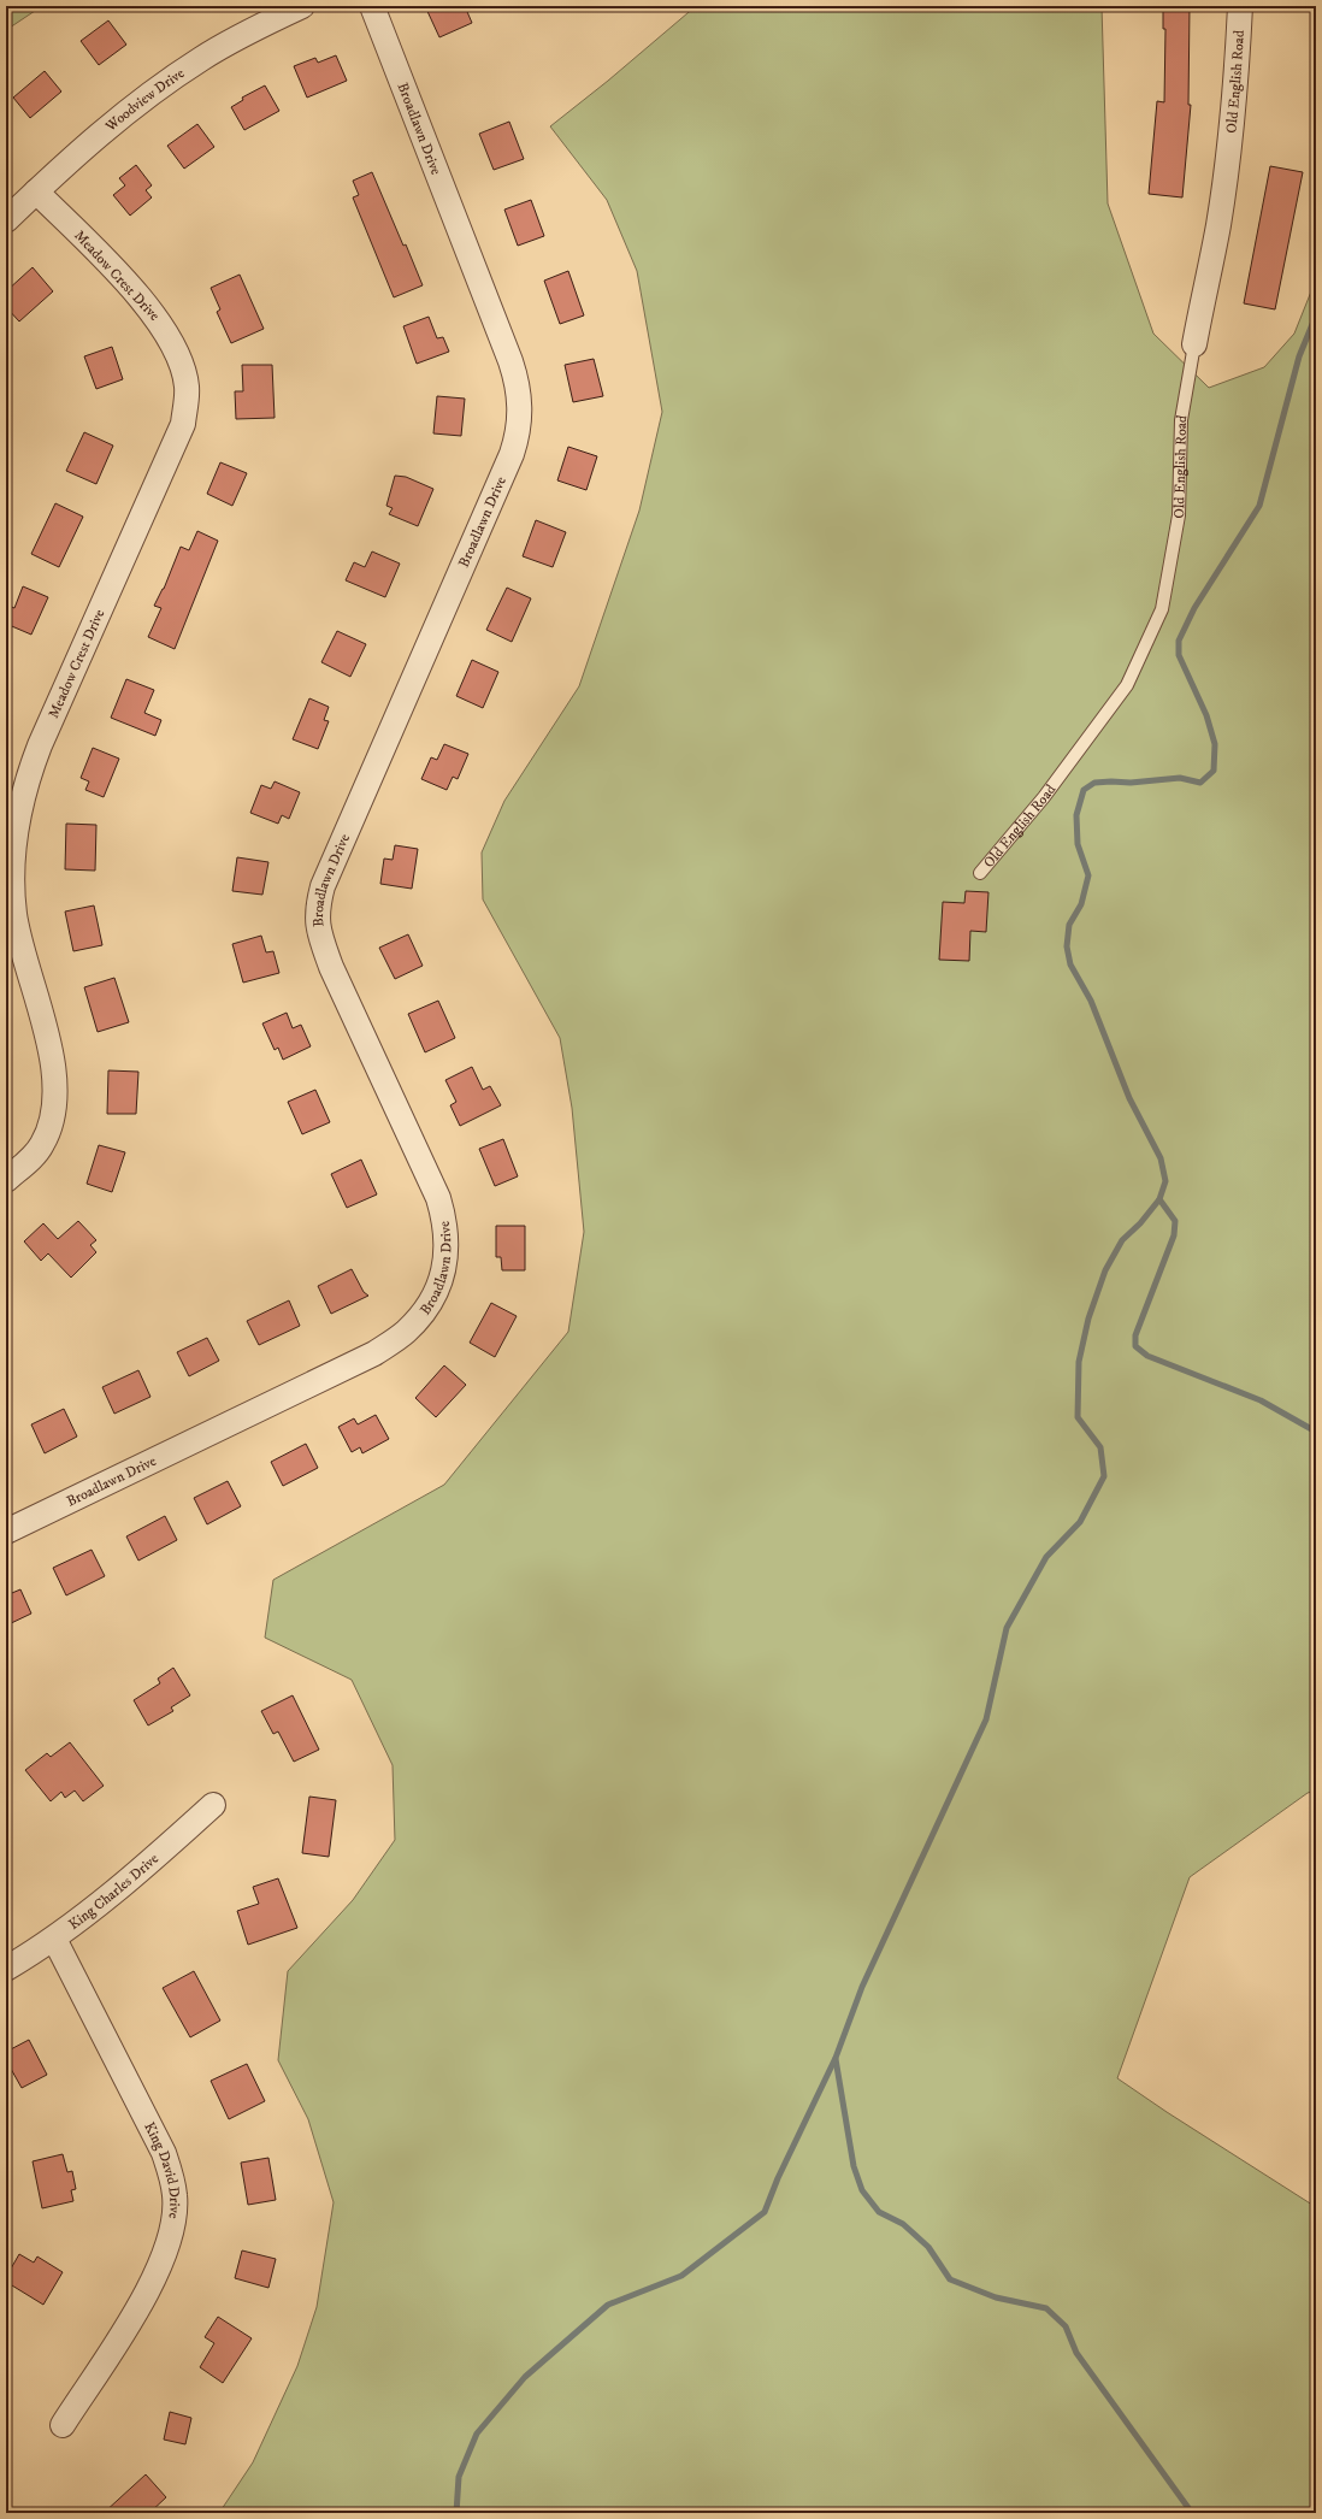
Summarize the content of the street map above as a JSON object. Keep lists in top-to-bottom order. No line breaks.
{"streets":{"street":["Old English Road","Woodview Drive","Broadlawn Drive","Meadow Crest Drive","King Charles Drive","King David Drive"]},"crossings":[["Woodview Drive","Meadow Crest Drive"],["King Charles Drive","King David Drive"]]}
